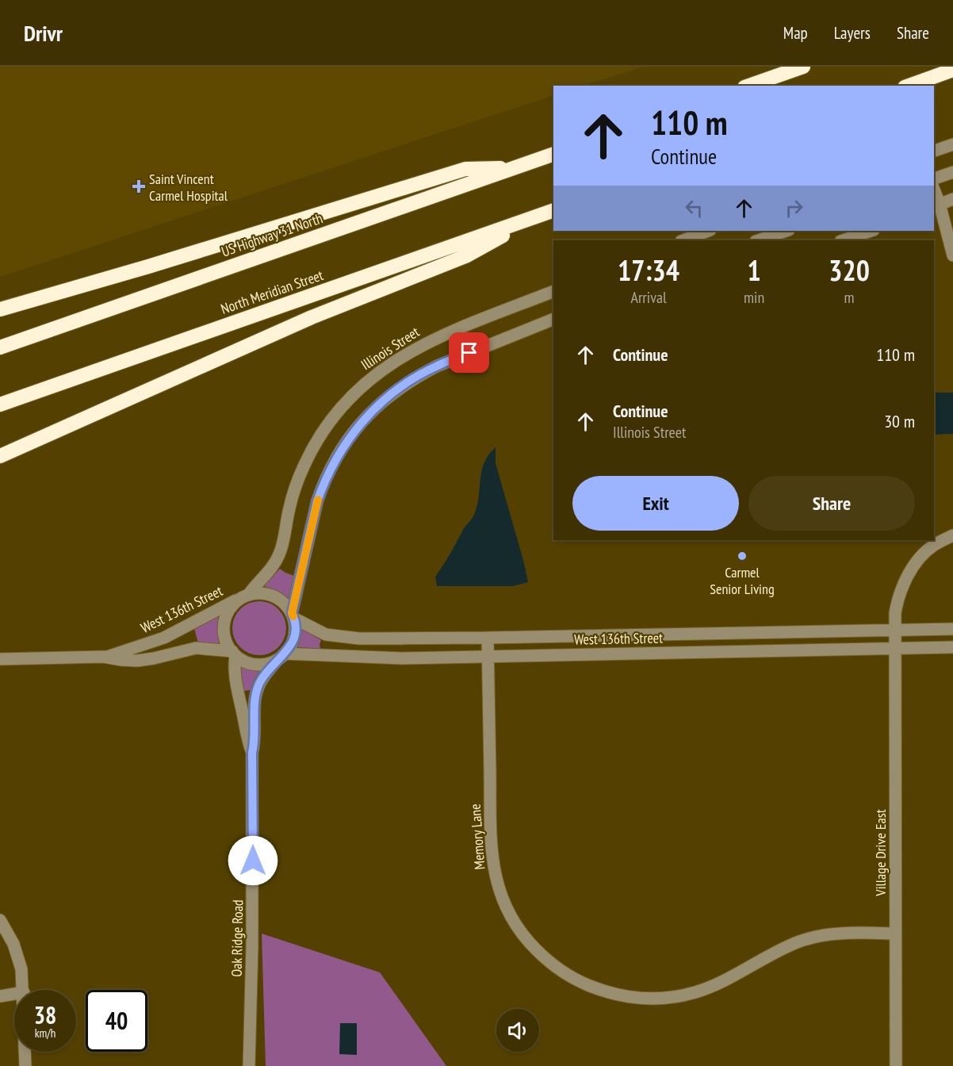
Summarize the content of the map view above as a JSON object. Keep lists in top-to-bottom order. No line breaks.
{"streets":{"highway":["US Highway 31 North","North Meridian Street"],"street":["Illinois Street","West 136th Street","Memory Lane","Village Drive East","Oak Ridge Road"]},"crossings":[["Illinois Street","West 136th Street"],["Illinois Street","Oak Ridge Road"],["West 136th Street","Memory Lane"],["West 136th Street","Village Drive East"],["West 136th Street","Oak Ridge Road"],["Memory Lane","Village Drive East"]],"places":{"health":["Saint Vincent Carmel Hospital"],"other":["Carmel Senior Living"]},"page":{"header":"Drivr","nav":["Map","Layers","Share"],"turn":["110 m","Continue"],"eta":["17:34","Arrival","1","min","320","m"],"list":[{"name":"Continue","value":"110 m"},{"name":"Continue","note":"Illinois Street","value":"30 m"}],"buttons":["Exit","Share"],"speed":"38 km/h","limit":"40"}}
